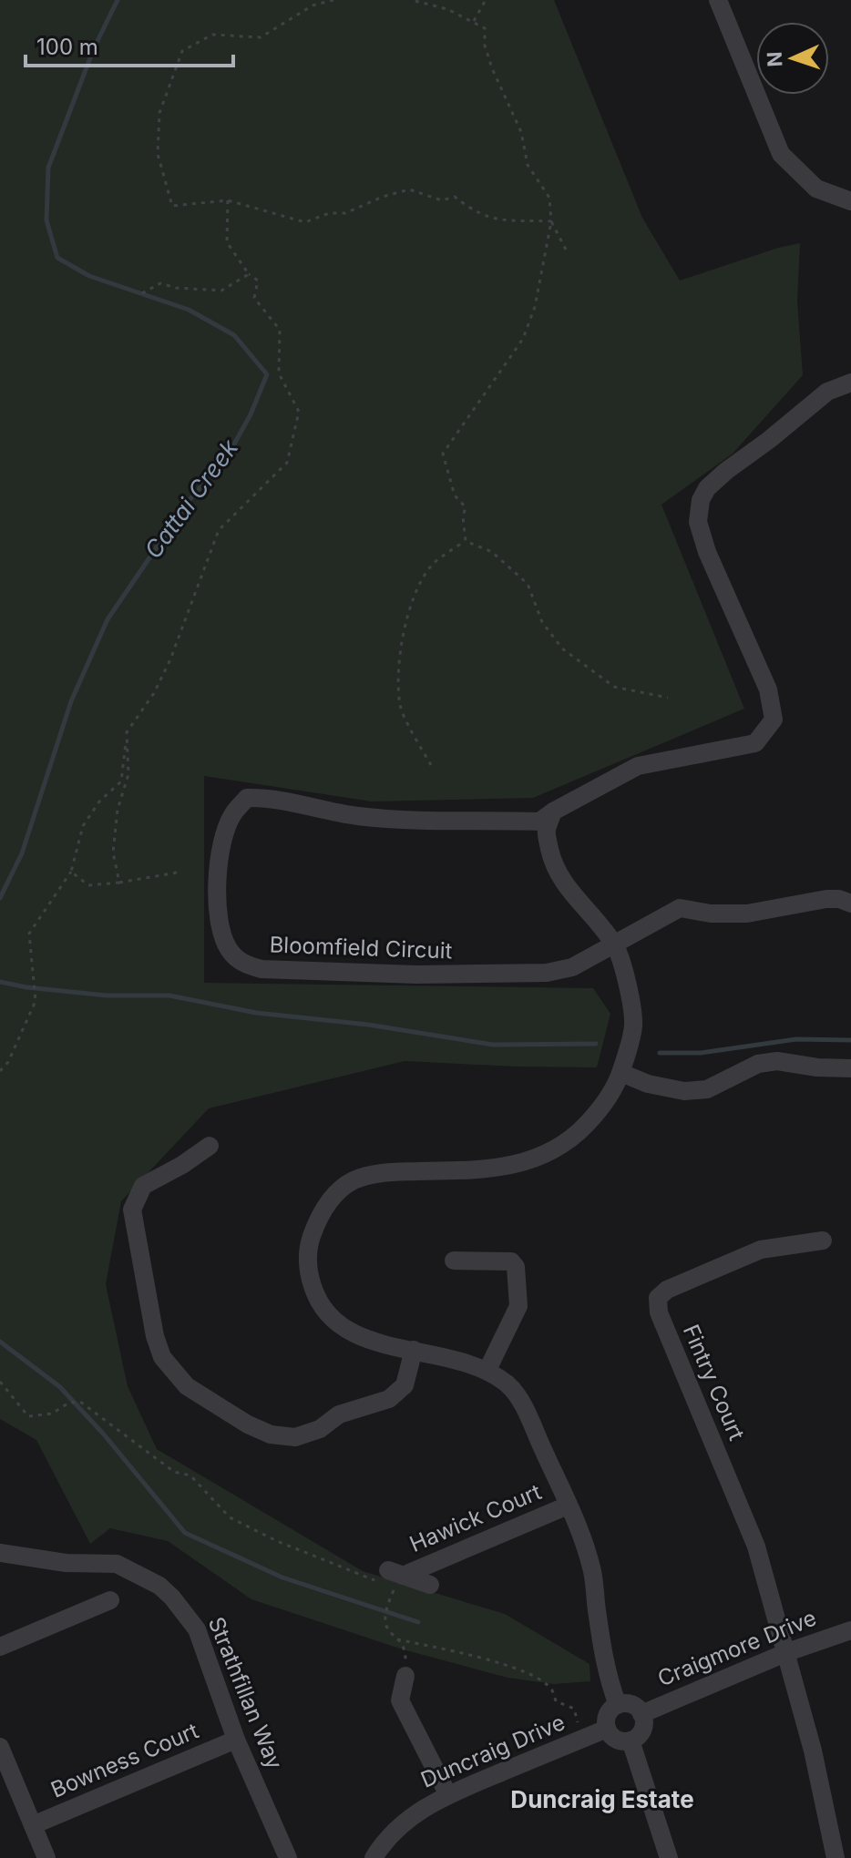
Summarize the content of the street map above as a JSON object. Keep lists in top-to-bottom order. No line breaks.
{"streets":{"street":["Bloomfield Circuit","Fintry Court","Hawick Court","Craigmore Drive","Strathfillan Way","Duncraig Drive","Bowness Court"]},"crossings":[["Fintry Court","Craigmore Drive"],["Craigmore Drive","Duncraig Drive"],["Strathfillan Way","Bowness Court"]],"districts":["Duncraig Estate"],"water":["Cattai Creek"],"scale_bar":"100 m","north":"left"}
